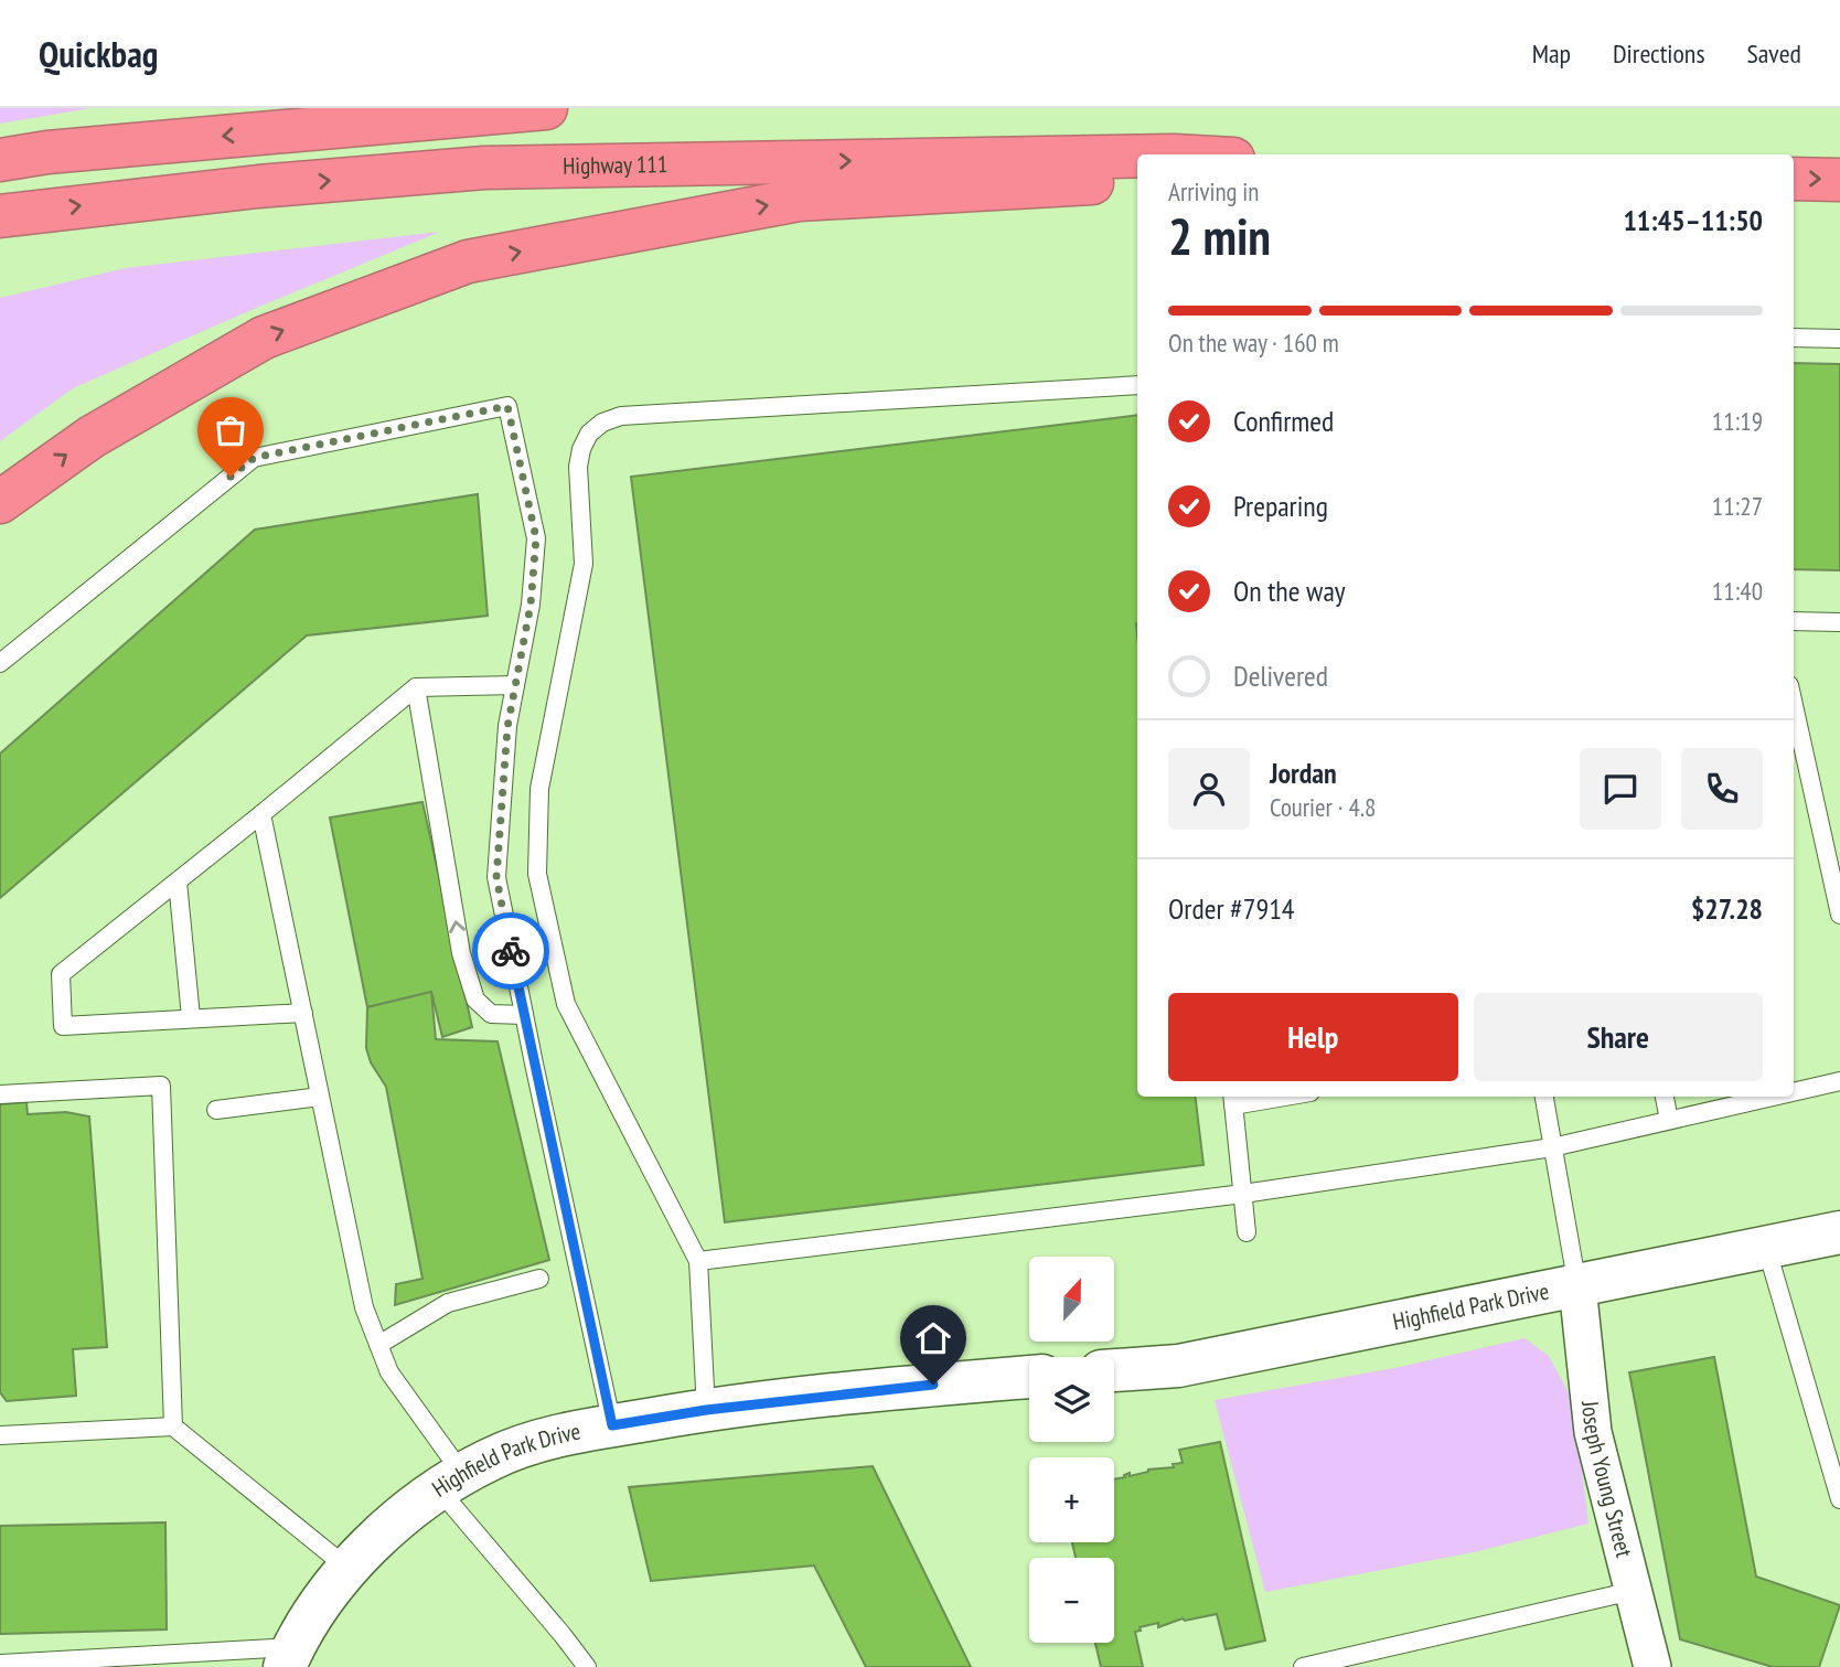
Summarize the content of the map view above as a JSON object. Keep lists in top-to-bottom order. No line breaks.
{"streets":{"highway":["Highway 111"],"street":["Highfield Park Drive","Joseph Young Street"]},"crossings":[["Highfield Park Drive","Joseph Young Street"]],"north":"top","page":{"header":"Quickbag","nav":["Map","Directions","Saved"],"heading":["2 min","Arriving in","11:45–11:50"],"panel":["Jordan","Courier · 4.8","Order #7914","$27.28"],"bar":"On the way · 160 m","list":[["Confirmed","11:19"],["Preparing","11:27"],["On the way","11:40"],"Delivered"],"buttons":["Help","Share"],"map_buttons":["+","−"]}}
